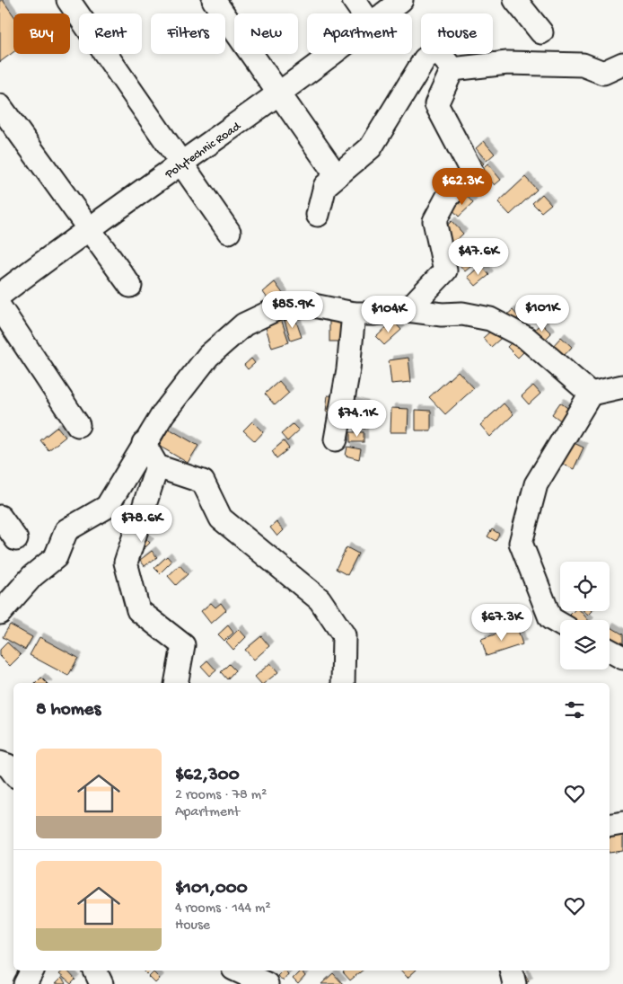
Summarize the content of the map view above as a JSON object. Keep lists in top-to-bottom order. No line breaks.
{"streets":{"street":["Polytechnic Road"]},"page":{"chip":["Buy","Rent","Filters","New","Apartment","House"],"price":["$62.3K","$47.6K","$85.9K","$101K","$104K","$74.1K","$78.6K","$67.3K"],"heading":"8 homes","list":[{"name":"$62,300","note":"2 rooms · 78 m² · Apartment"},{"name":"$101,000","note":"4 rooms · 144 m² · House"}]}}
